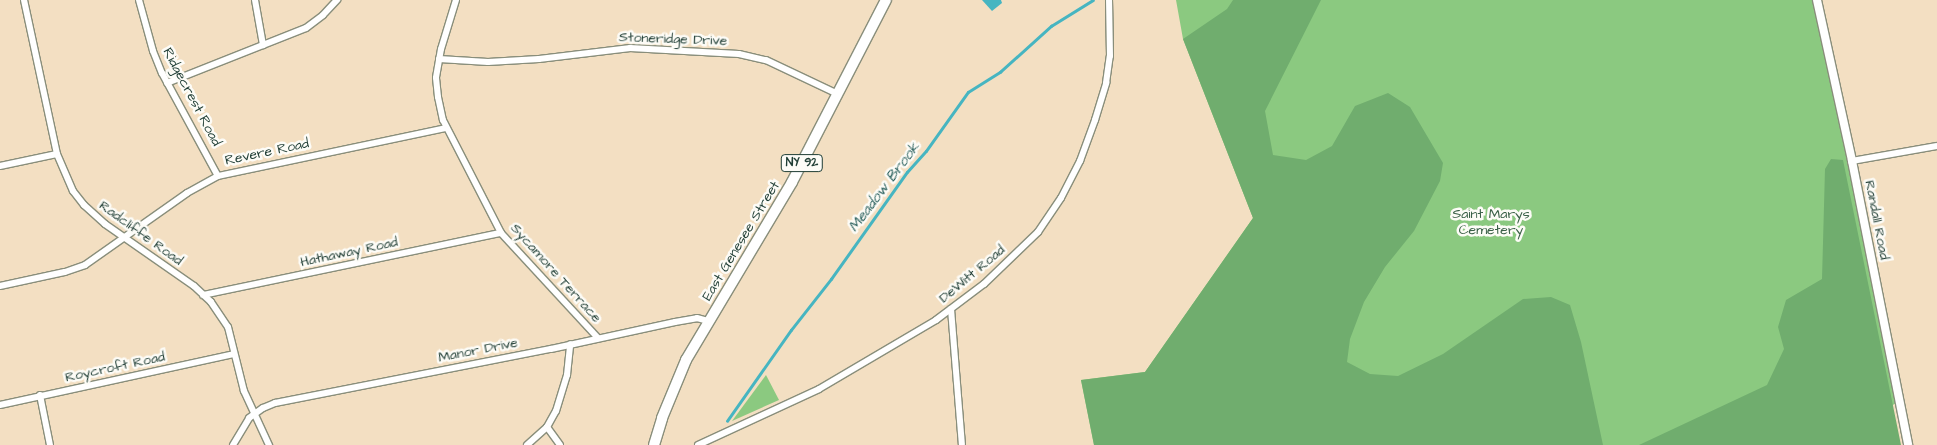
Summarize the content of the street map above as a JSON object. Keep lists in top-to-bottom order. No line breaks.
{"streets":{"main road":["NY 92","East Genesee Street"],"street":["Stoneridge Drive","Ridgecrest Road","Revere Road","Randall Road","Radcliffe Road","Hathaway Road","Sycamore Terrace","DeWitt Road","Manor Drive","Roycroft Road"]},"crossings":[["Stoneridge Drive","East Genesee Street"],["Stoneridge Drive","Sycamore Terrace"],["Ridgecrest Road","Revere Road"],["Revere Road","Radcliffe Road"],["Revere Road","Sycamore Terrace"],["Radcliffe Road","Hathaway Road"],["Radcliffe Road","Manor Drive"],["Radcliffe Road","Roycroft Road"],["East Genesee Street","Manor Drive"],["Hathaway Road","Sycamore Terrace"],["Sycamore Terrace","Manor Drive"]],"water":["Meadow Brook"],"parks":["Saint Marys Cemetery"]}
